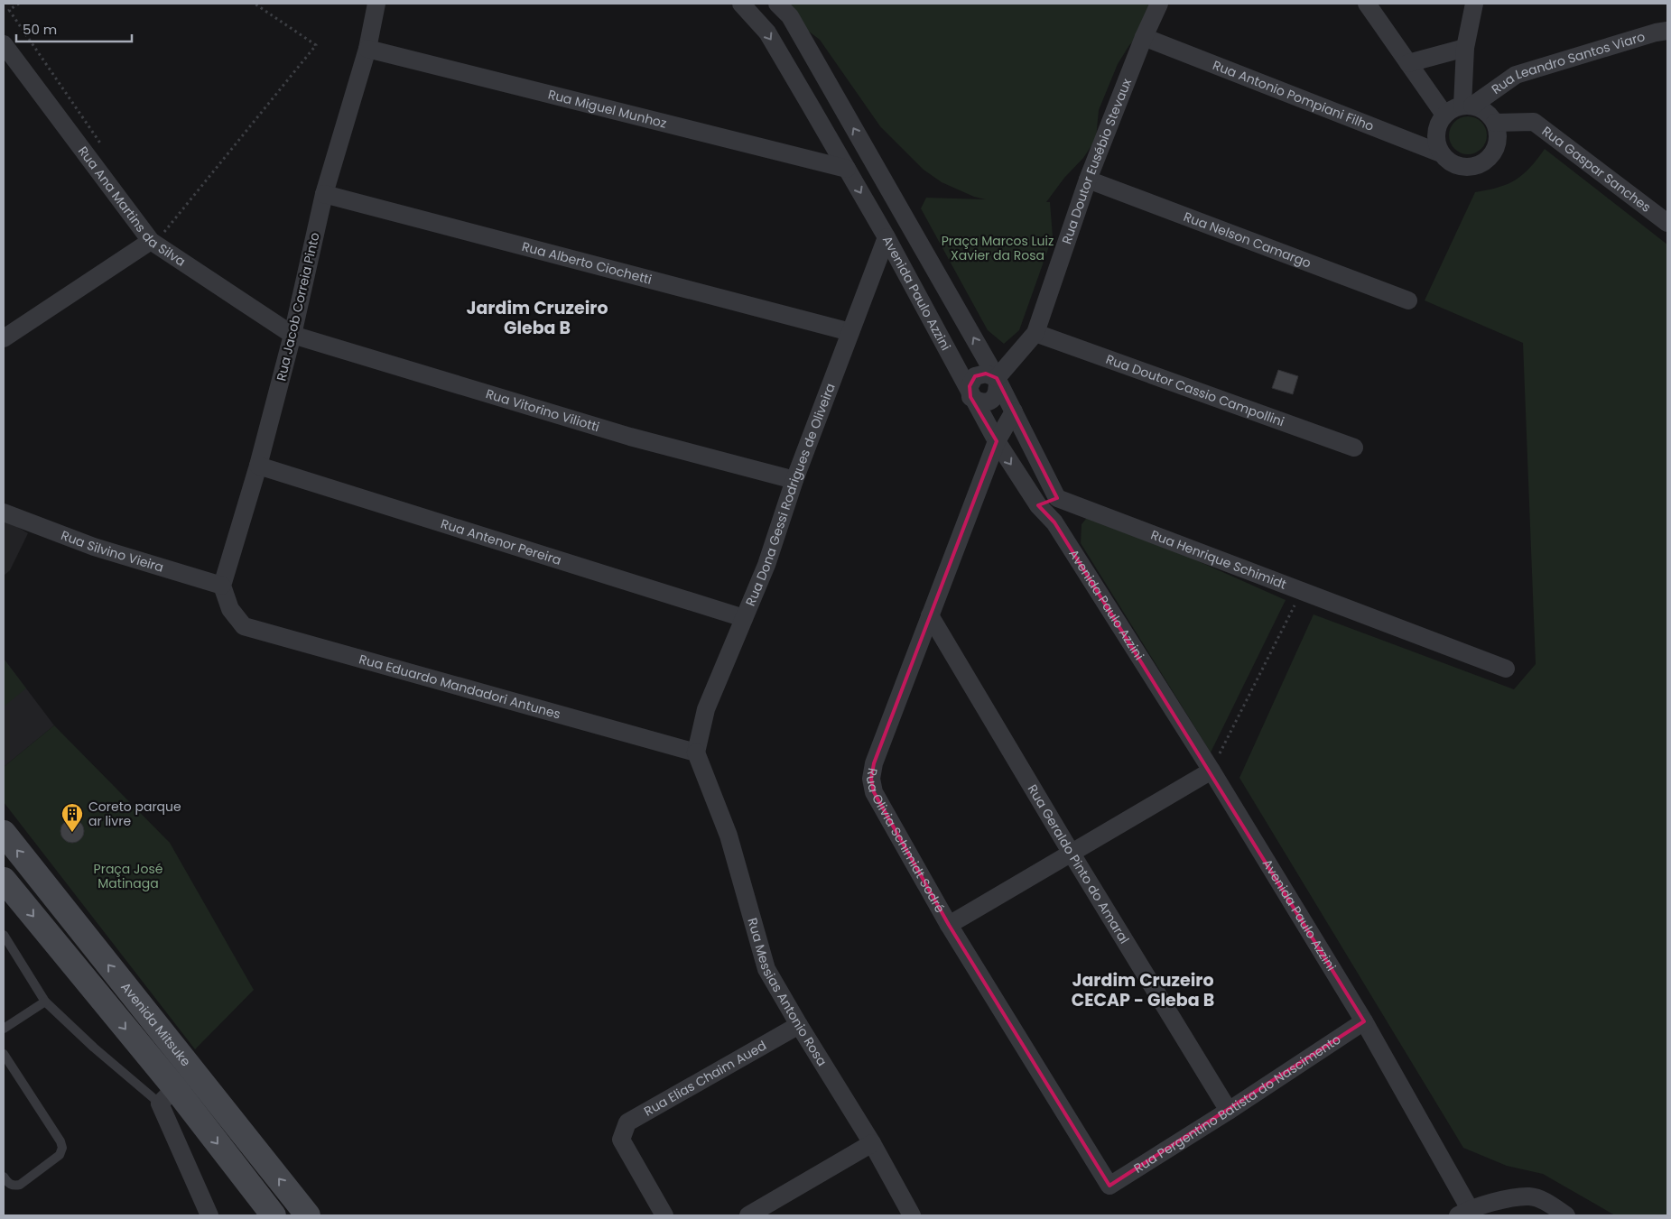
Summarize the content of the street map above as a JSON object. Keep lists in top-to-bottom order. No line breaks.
{"streets":{"main road":["Avenida Mitsuke"],"street":["Rua Leandro Santos Viaro","Rua Antonio Pompiani Filho","Rua Miguel Munhoz","Rua Doutor Eusébio Stevaux","Rua Gaspar Sanches","Rua Ana Martins da Silva","Rua Nelson Camargo","Rua Alberto Ciochetti","Avenida Paulo Azzini","Rua Jacob Correia Pinto","Rua Doutor Cassio Campollini","Rua Vitorino Viliotti","Rua Dona Gessi Rodrigues de Oliveira","Rua Antenor Pereira","Rua Silvino Vieira","Rua Henrique Schimidt","Rua Eduardo Mandadori Antunes","Rua Olivia Schimidt Sodré","Rua Geraldo Pinto do Amaral","Rua Messias Antonio Rosa","Rua Elias Chaim Aued","Rua Pergentino Batista do Nascimento"]},"crossings":[["Rua Leandro Santos Viaro","Rua Antonio Pompiani Filho"],["Rua Leandro Santos Viaro","Rua Gaspar Sanches"],["Rua Antonio Pompiani Filho","Rua Doutor Eusébio Stevaux"],["Rua Antonio Pompiani Filho","Rua Gaspar Sanches"],["Rua Miguel Munhoz","Avenida Paulo Azzini"],["Rua Miguel Munhoz","Rua Jacob Correia Pinto"],["Rua Doutor Eusébio Stevaux","Rua Nelson Camargo"],["Rua Doutor Eusébio Stevaux","Avenida Paulo Azzini"],["Rua Doutor Eusébio Stevaux","Rua Doutor Cassio Campollini"],["Rua Ana Martins da Silva","Rua Jacob Correia Pinto"],["Rua Ana Martins da Silva","Rua Vitorino Viliotti"],["Rua Alberto Ciochetti","Rua Jacob Correia Pinto"],["Rua Alberto Ciochetti","Rua Dona Gessi Rodrigues de Oliveira"],["Avenida Paulo Azzini","Rua Dona Gessi Rodrigues de Oliveira"],["Avenida Paulo Azzini","Rua Olivia Schimidt Sodré"],["Avenida Paulo Azzini","Rua Pergentino Batista do Nascimento"],["Rua Jacob Correia Pinto","Rua Vitorino Viliotti"],["Rua Jacob Correia Pinto","Rua Antenor Pereira"],["Rua Jacob Correia Pinto","Rua Silvino Vieira"],["Rua Jacob Correia Pinto","Rua Eduardo Mandadori Antunes"],["Rua Vitorino Viliotti","Rua Dona Gessi Rodrigues de Oliveira"],["Rua Dona Gessi Rodrigues de Oliveira","Rua Antenor Pereira"],["Rua Dona Gessi Rodrigues de Oliveira","Rua Eduardo Mandadori Antunes"],["Rua Dona Gessi Rodrigues de Oliveira","Rua Messias Antonio Rosa"],["Rua Silvino Vieira","Rua Eduardo Mandadori Antunes"],["Rua Eduardo Mandadori Antunes","Rua Messias Antonio Rosa"],["Rua Olivia Schimidt Sodré","Rua Geraldo Pinto do Amaral"],["Rua Olivia Schimidt Sodré","Rua Pergentino Batista do Nascimento"],["Rua Geraldo Pinto do Amaral","Rua Pergentino Batista do Nascimento"],["Rua Messias Antonio Rosa","Rua Elias Chaim Aued"]],"districts":["Jardim Cruzeiro Gleba B","Jardim Cruzeiro CECAP - Gleba B"],"parks":["Praça Marcos Luiz Xavier da Rosa","Praça José Matinaga"],"places":{"building":["Coreto parque ar livre"]},"scale_bar":"50 m"}
